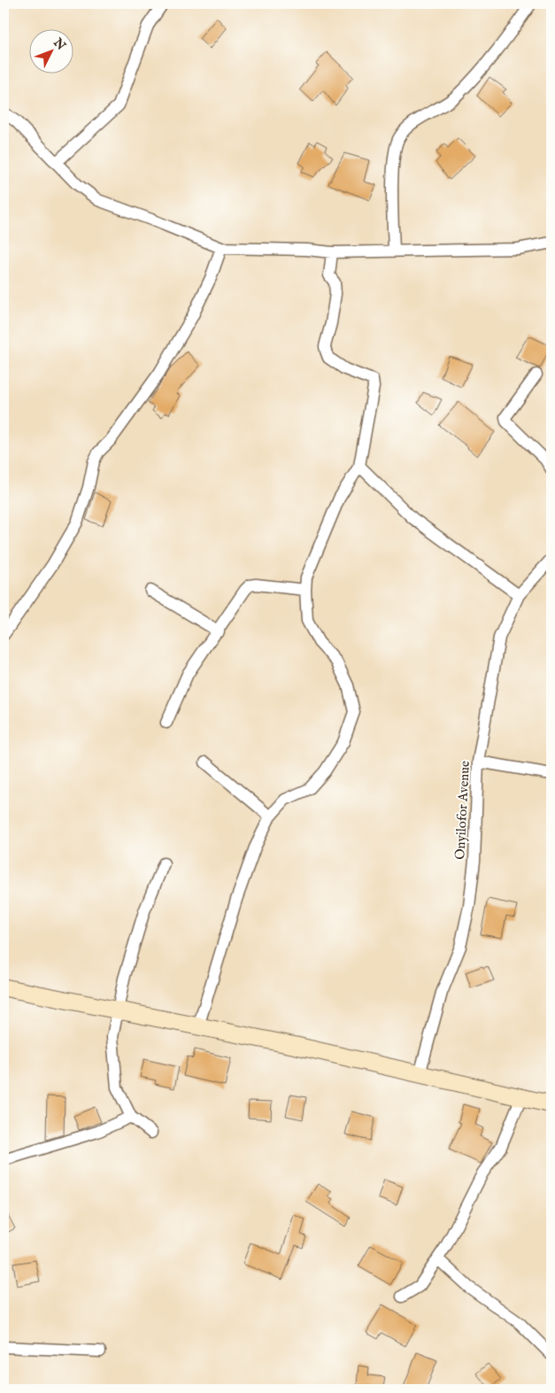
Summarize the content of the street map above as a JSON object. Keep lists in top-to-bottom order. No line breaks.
{"streets":{"street":["Onyilofor Avenue"]},"north":"top right"}
